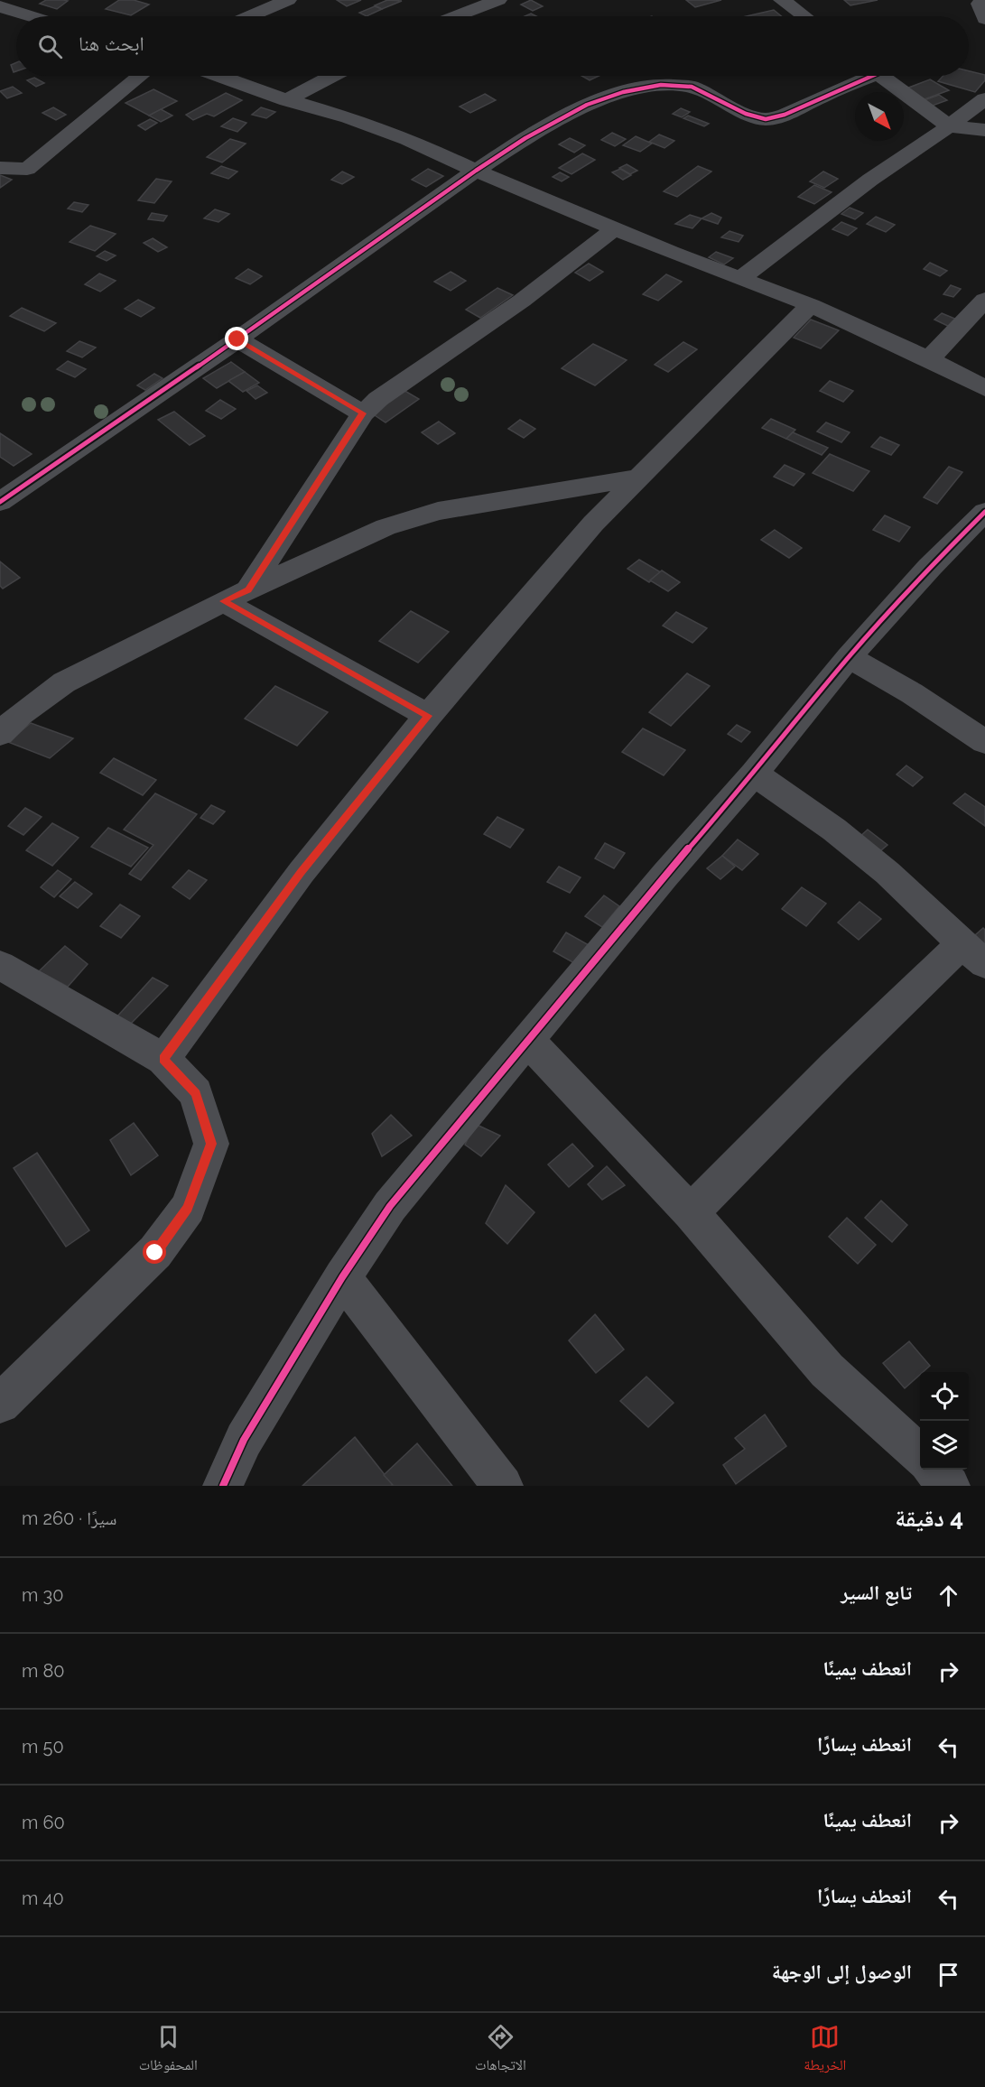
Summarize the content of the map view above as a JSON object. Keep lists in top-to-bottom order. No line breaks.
{"north":"bottom right","page":{"search":"ابحث هنا","heading":["4 دقيقة","سيرًا · 260 m"],"list":[["تابع السير","30 m"],["انعطف يمينًا","80 m"],["انعطف يسارًا","50 m"],["انعطف يمينًا","60 m"],["انعطف يسارًا","40 m"],"الوصول إلى الوجهة"],"nav":["الخريطة","الاتجاهات","المحفوظات"]}}
